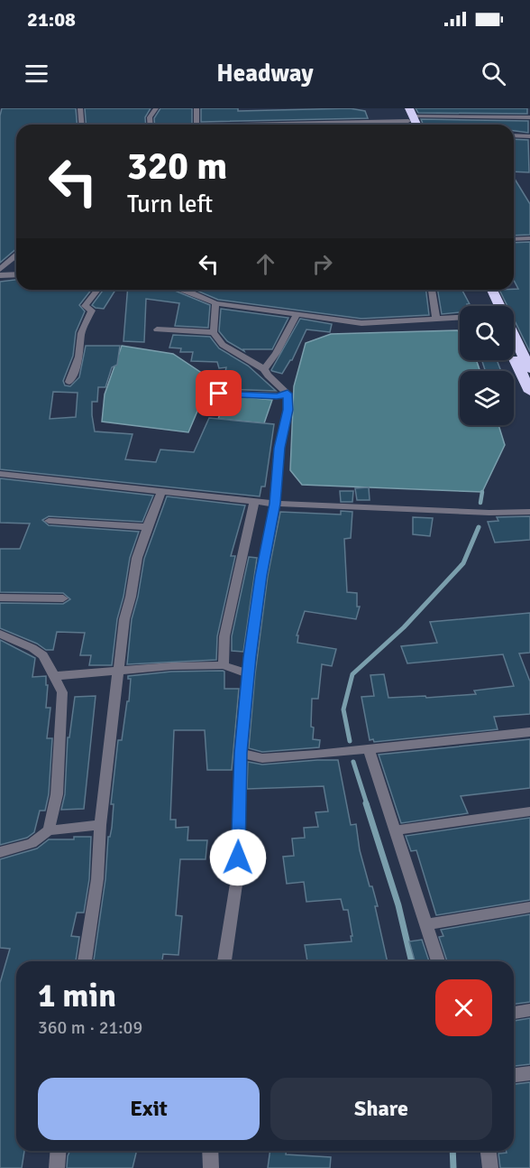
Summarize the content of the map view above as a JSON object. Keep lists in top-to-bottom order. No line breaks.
{"page":{"status":"21:08","header":"Headway","turn":["320 m","Turn left"],"heading":["1 min","360 m · 21:09"],"buttons":["Exit","Share"]}}
